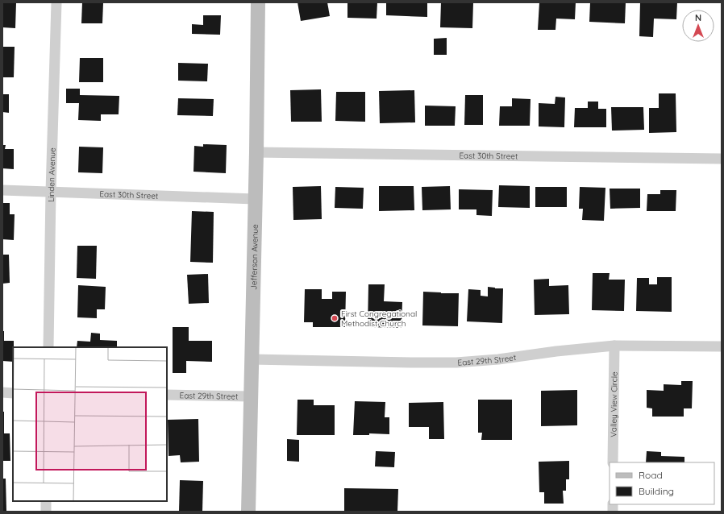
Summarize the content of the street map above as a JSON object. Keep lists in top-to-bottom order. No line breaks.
{"streets":{"main road":["Jefferson Avenue"],"street":["East 30th Street","Linden Avenue","East 29th Street","Valley View Circle"]},"crossings":[["East 30th Street","Linden Avenue"],["East 30th Street","Jefferson Avenue"],["Jefferson Avenue","East 29th Street"],["East 29th Street","Valley View Circle"]],"places":["First Congregational Methodist Church"],"legend":["Road","Building"],"north":"top"}
